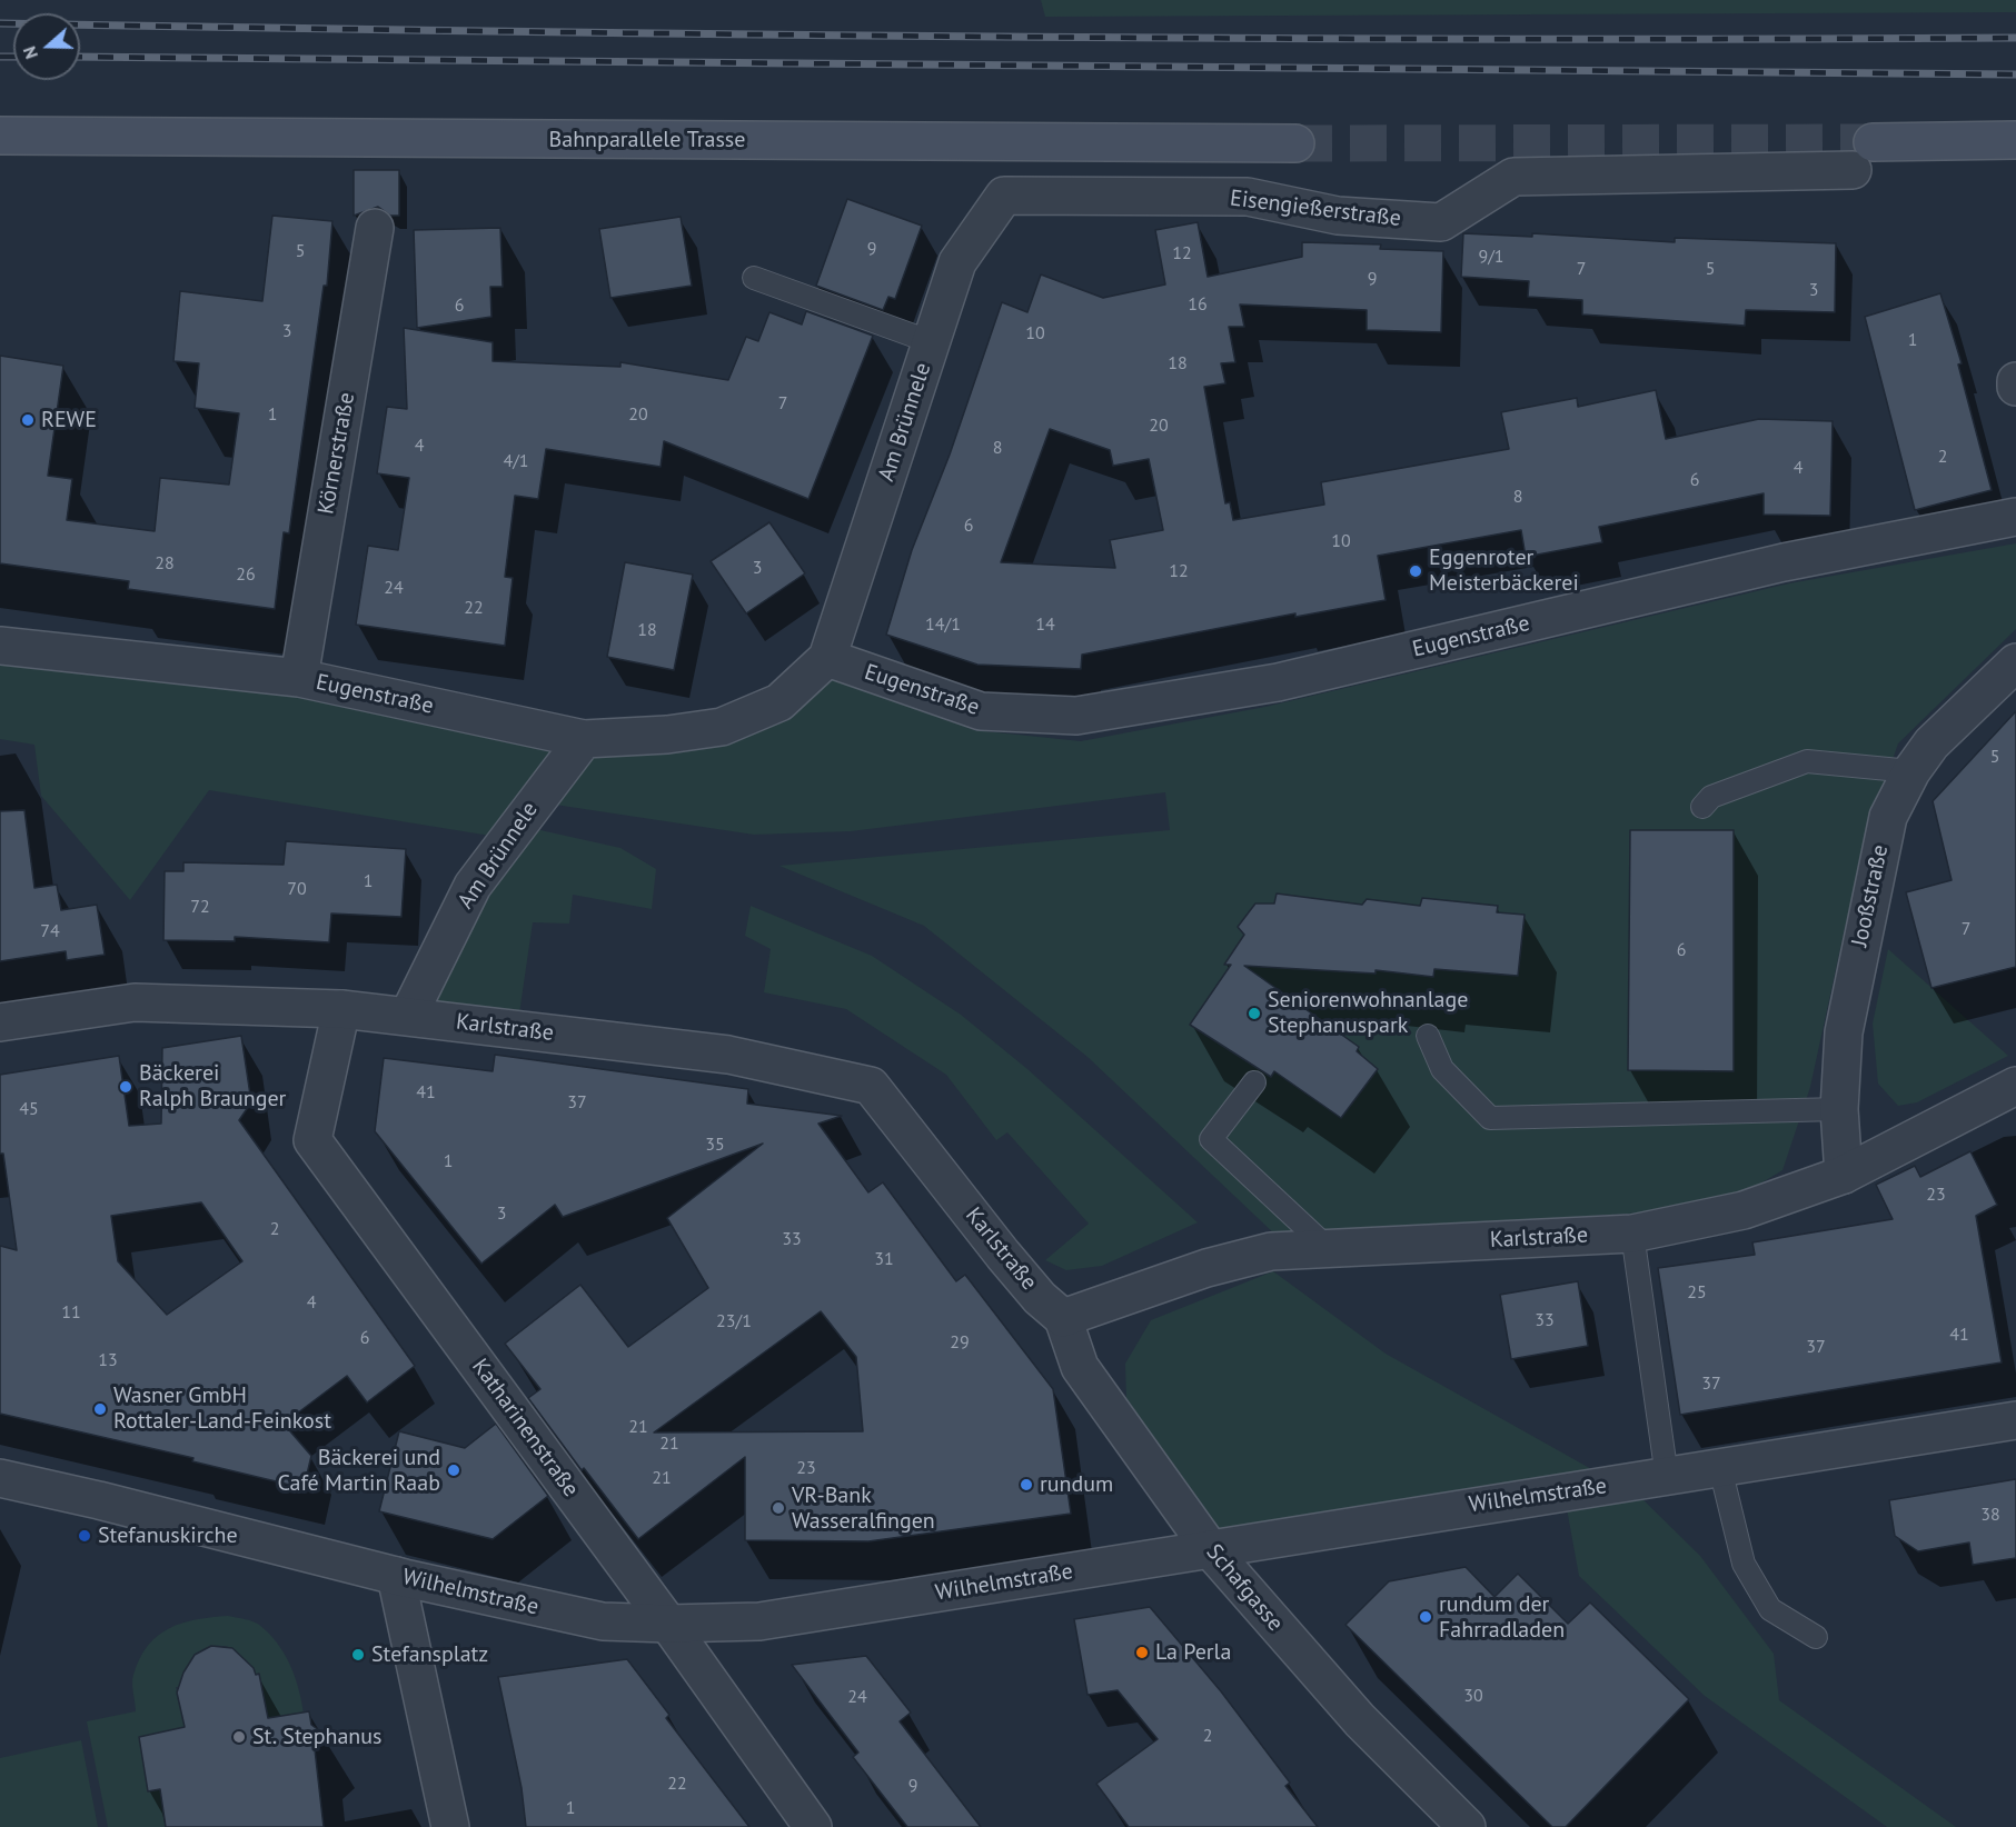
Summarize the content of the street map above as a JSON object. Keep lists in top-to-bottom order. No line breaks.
{"streets":{"main road":["Bahnparallele Trasse"],"street":["Eisengießerstraße","Am Brünnele","Körnerstraße","Eugenstraße","Jooßstraße","Karlstraße","Katharinenstraße","Wilhelmstraße","Schafgasse"]},"crossings":[["Eisengießerstraße","Am Brünnele"],["Am Brünnele","Eugenstraße"],["Am Brünnele","Karlstraße"],["Körnerstraße","Eugenstraße"],["Jooßstraße","Karlstraße"],["Karlstraße","Katharinenstraße"],["Karlstraße","Schafgasse"],["Katharinenstraße","Wilhelmstraße"],["Wilhelmstraße","Schafgasse"]],"places":["REWE","Eggenroter Meisterbäckerei","Seniorenwohnanlage Stephanuspark","Bäckerei Ralph Braunger","Wasner GmbH Rottaler-Land-Feinkost","Bäckerei und Café Martin Raab","rundum","VR-Bank Wasseralfingen","Stefanuskirche","rundum der Fahrradladen","La Perla","Stefansplatz","St. Stephanus"],"house_numbers":["9","5","12","9/1","7","5","9","3","16","6","3","10","1","18","7","1","20","20","4","8","2","4/1","4","6","8","6","10","28","3","12","26","24","22","14/1","14","18","5","1","70","72","7","74","6","41","37","45","35","1","23","3","2","33","31","25","4","11","33","23/1","41","6","29","37","13","37","21","21","23","21","38","30","24","2","22","9","1"],"north":"left"}
